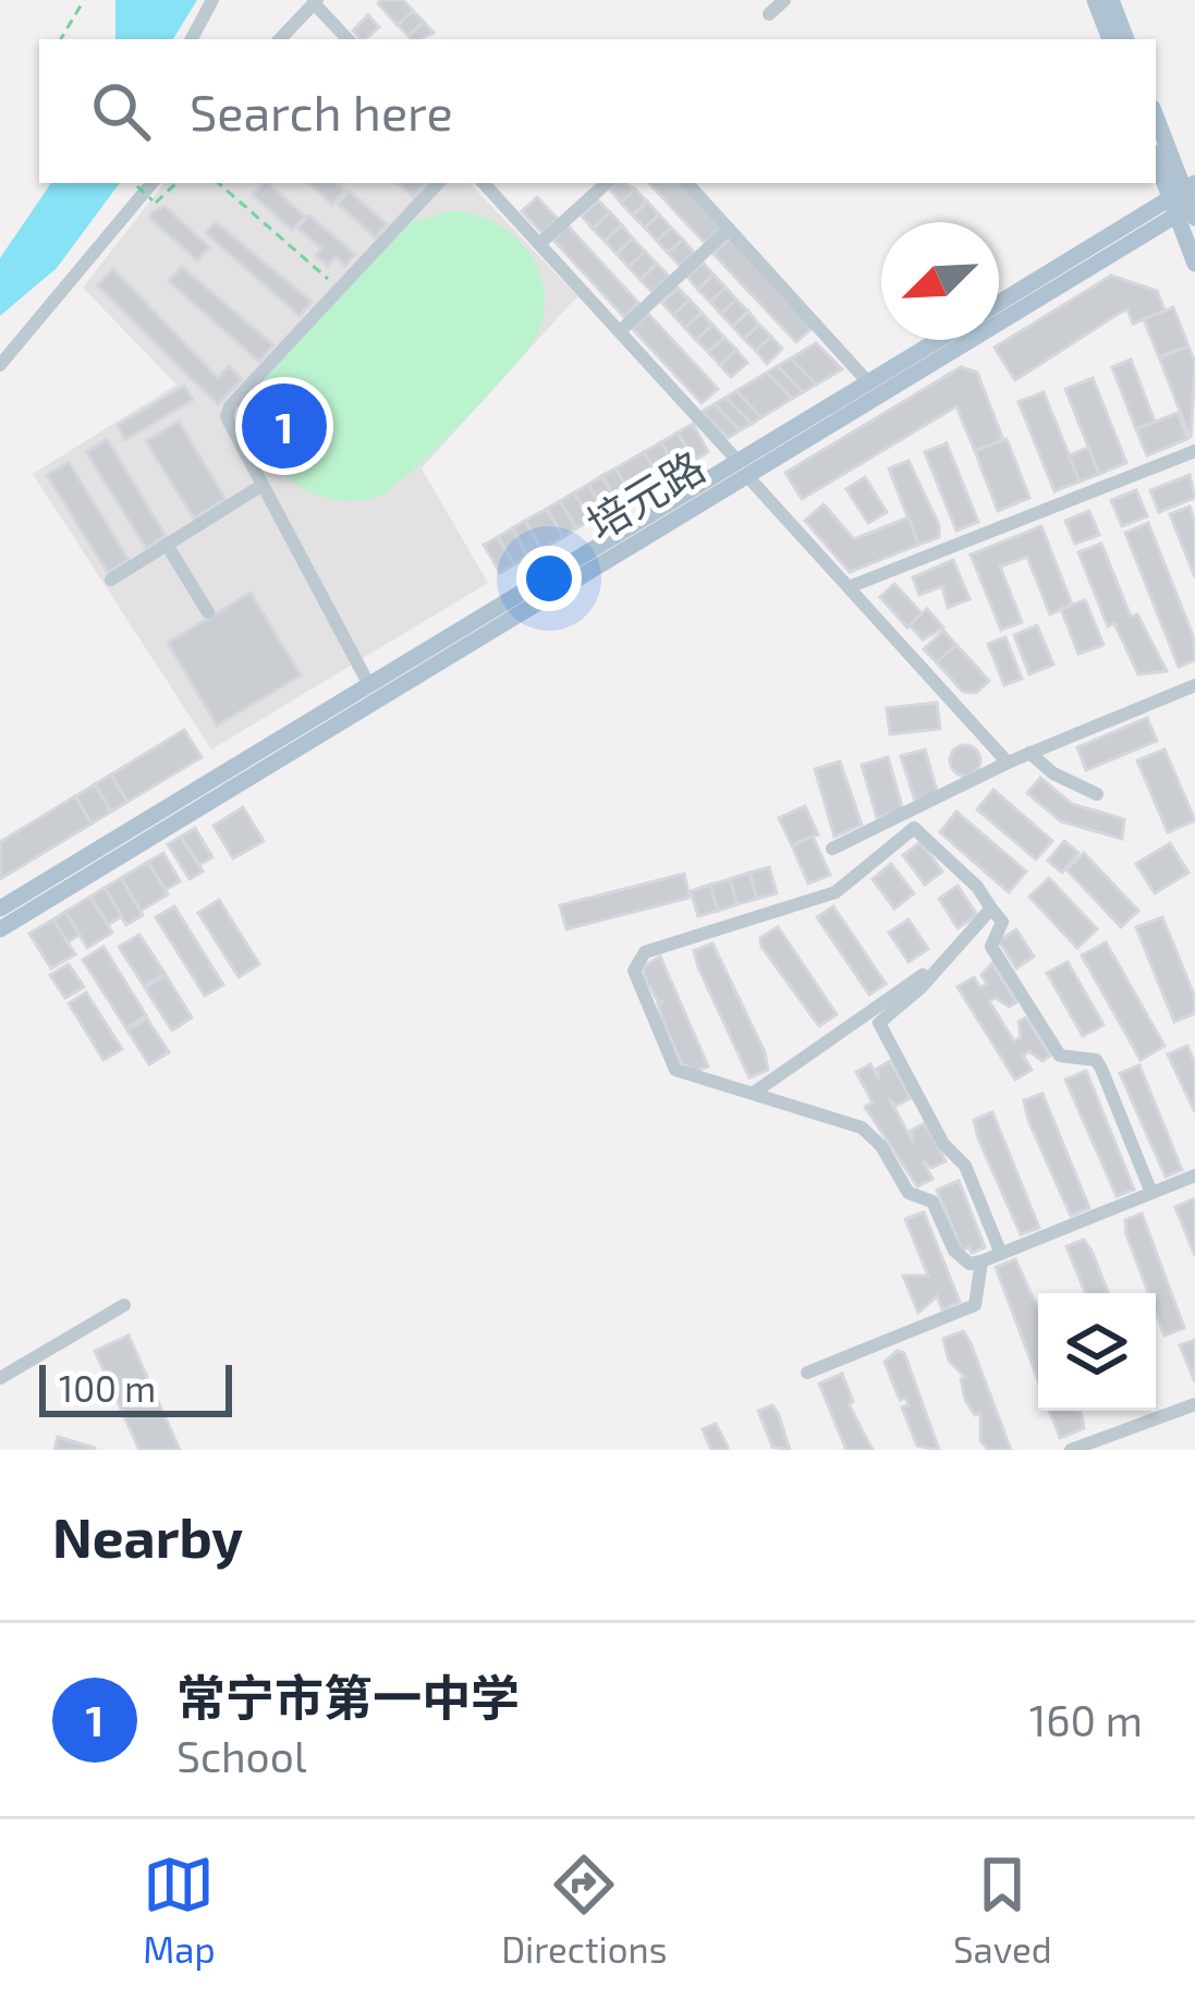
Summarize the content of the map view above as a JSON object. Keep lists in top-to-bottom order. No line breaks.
{"streets":{"main road":["培元路"]},"scale_bar":"100 m","north":"bottom left","page":{"search":"Search here","pins":"1","scale":"100 m","heading":"Nearby","list":[{"mark":"1","name":"常宁市第一中学","note":"School","value":"160 m"}],"nav":["Map","Directions","Saved"]}}
